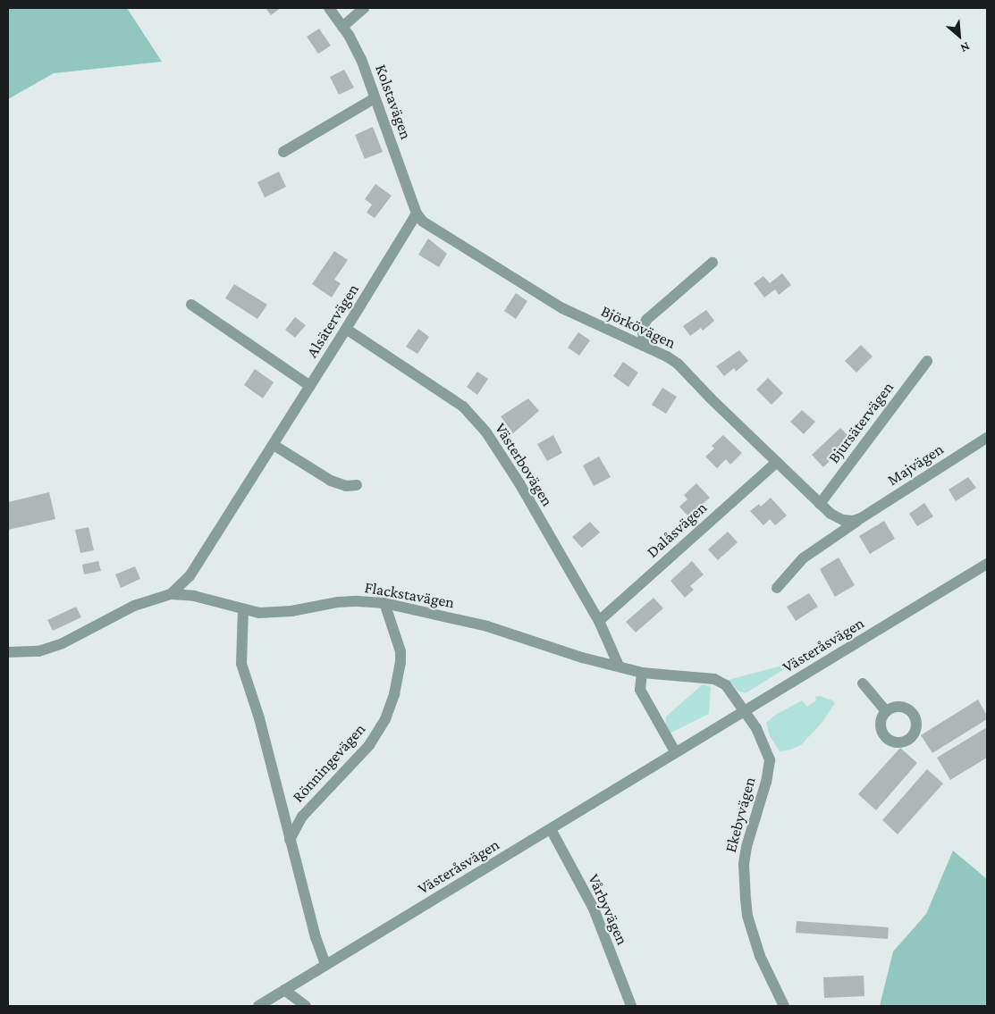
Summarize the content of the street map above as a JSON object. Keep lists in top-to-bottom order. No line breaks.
{"streets":{"street":["Kolstavägen","Alsätervägen","Björkövägen","Bjursätervägen","Västerbovägen","Majvägen","Dalåsvägen","Flackstavägen","Västeråsvägen","Rönningevägen","Ekebyvägen","Vårbyvägen"]},"crossings":[["Kolstavägen","Alsätervägen"],["Kolstavägen","Björkövägen"],["Alsätervägen","Björkövägen"],["Alsätervägen","Västerbovägen"],["Alsätervägen","Flackstavägen"],["Björkövägen","Bjursätervägen"],["Björkövägen","Dalåsvägen"],["Västerbovägen","Dalåsvägen"],["Västerbovägen","Flackstavägen"],["Flackstavägen","Västeråsvägen"],["Flackstavägen","Rönningevägen"],["Flackstavägen","Ekebyvägen"],["Västeråsvägen","Rönningevägen"],["Västeråsvägen","Ekebyvägen"],["Västeråsvägen","Vårbyvägen"]],"north":"bottom right"}
